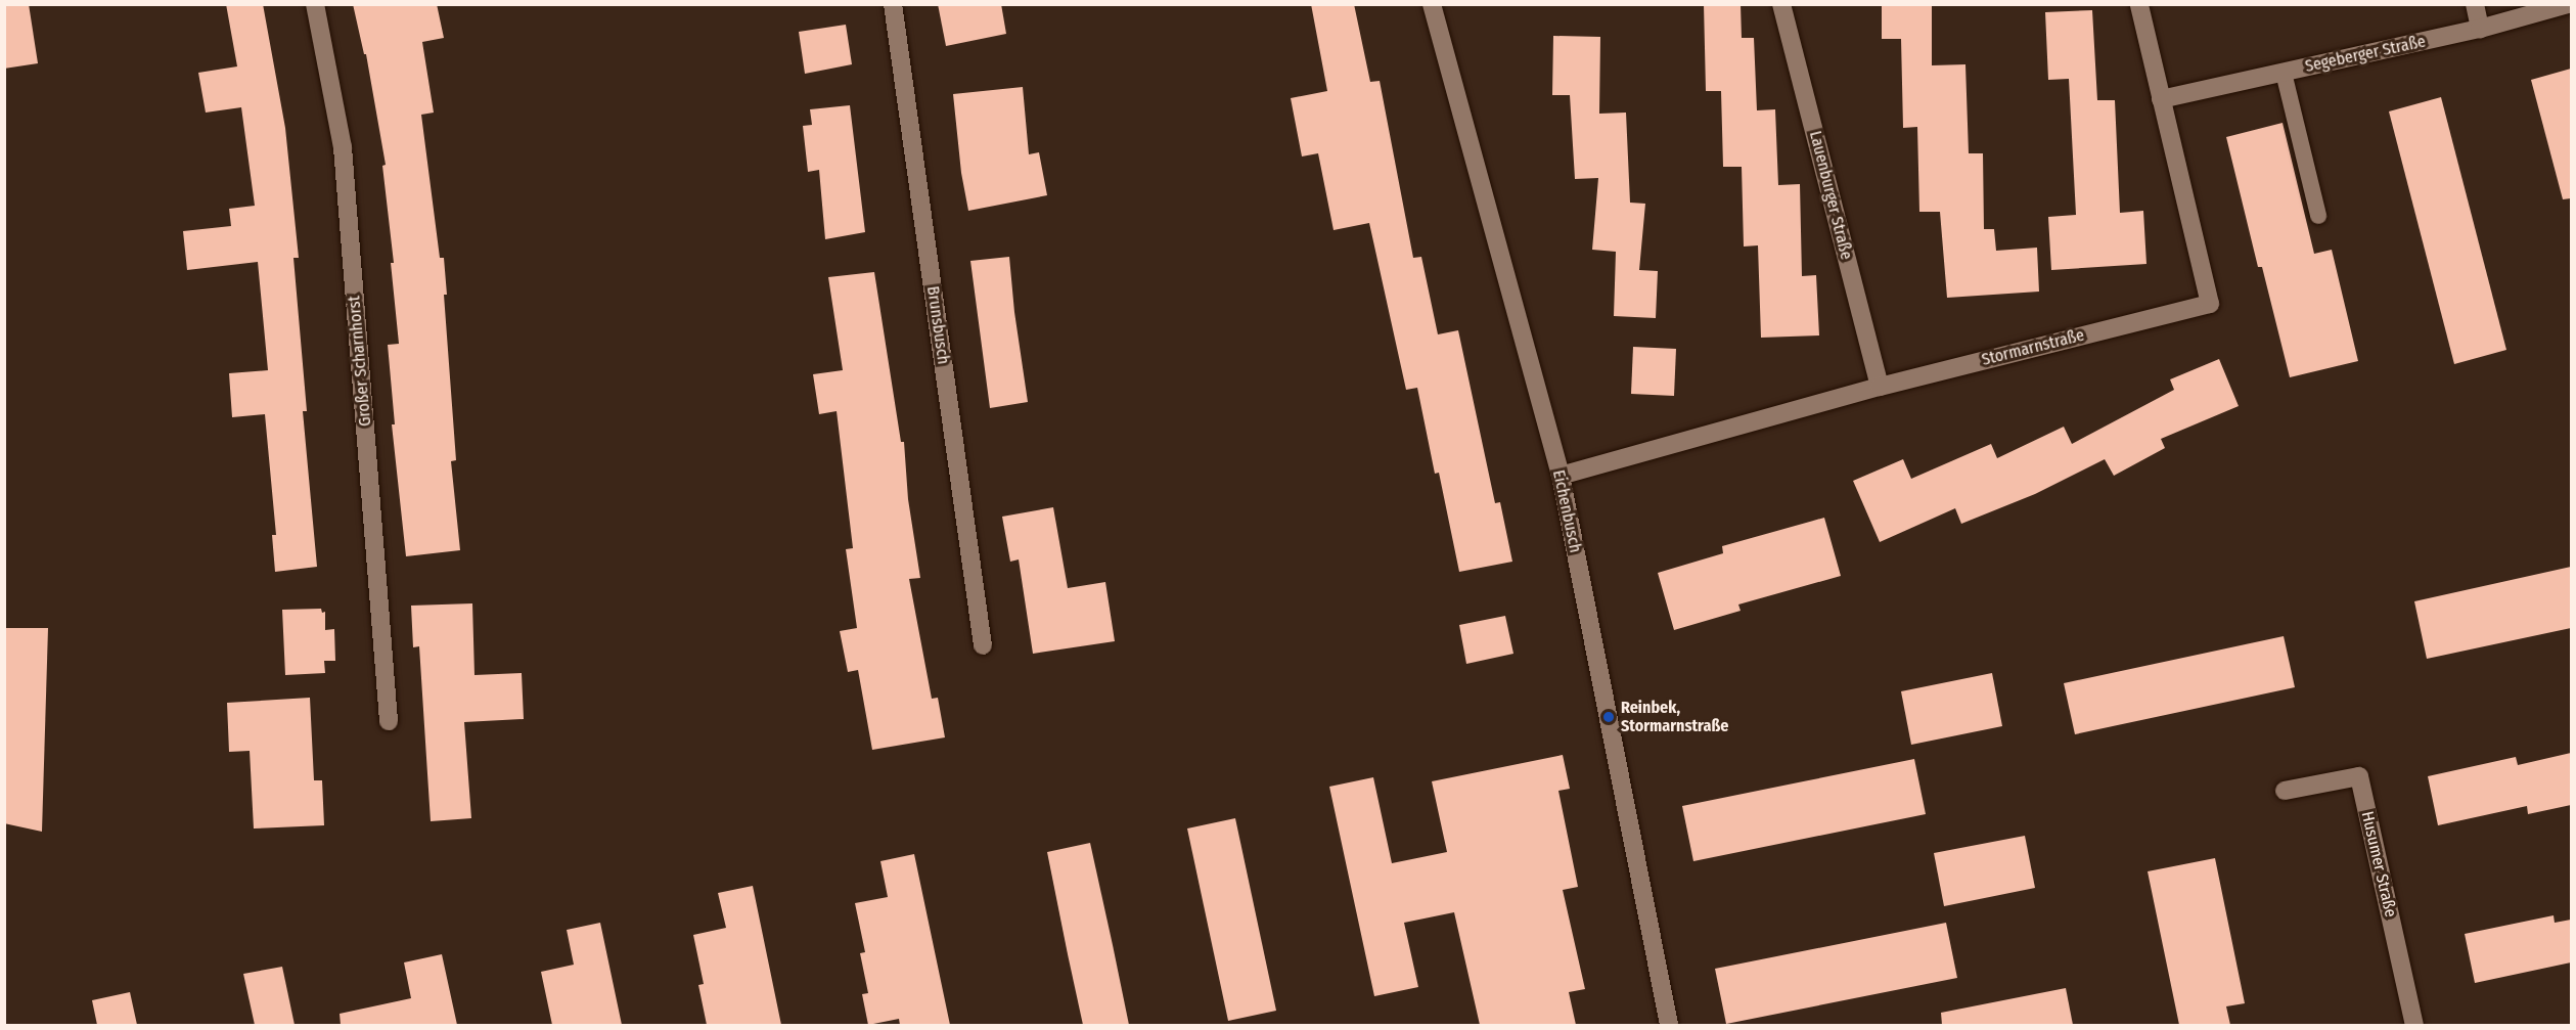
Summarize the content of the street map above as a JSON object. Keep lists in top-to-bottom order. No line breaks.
{"streets":{"street":["Segeberger Straße","Lauenburger Straße","Brunsbusch","Stormarnstraße","Großer Scharnhorst","Eichenbusch","Husumer Straße"]},"crossings":[["Segeberger Straße","Stormarnstraße"],["Lauenburger Straße","Stormarnstraße"],["Stormarnstraße","Eichenbusch"]],"places":["Reinbek, Stormarnstraße"]}
